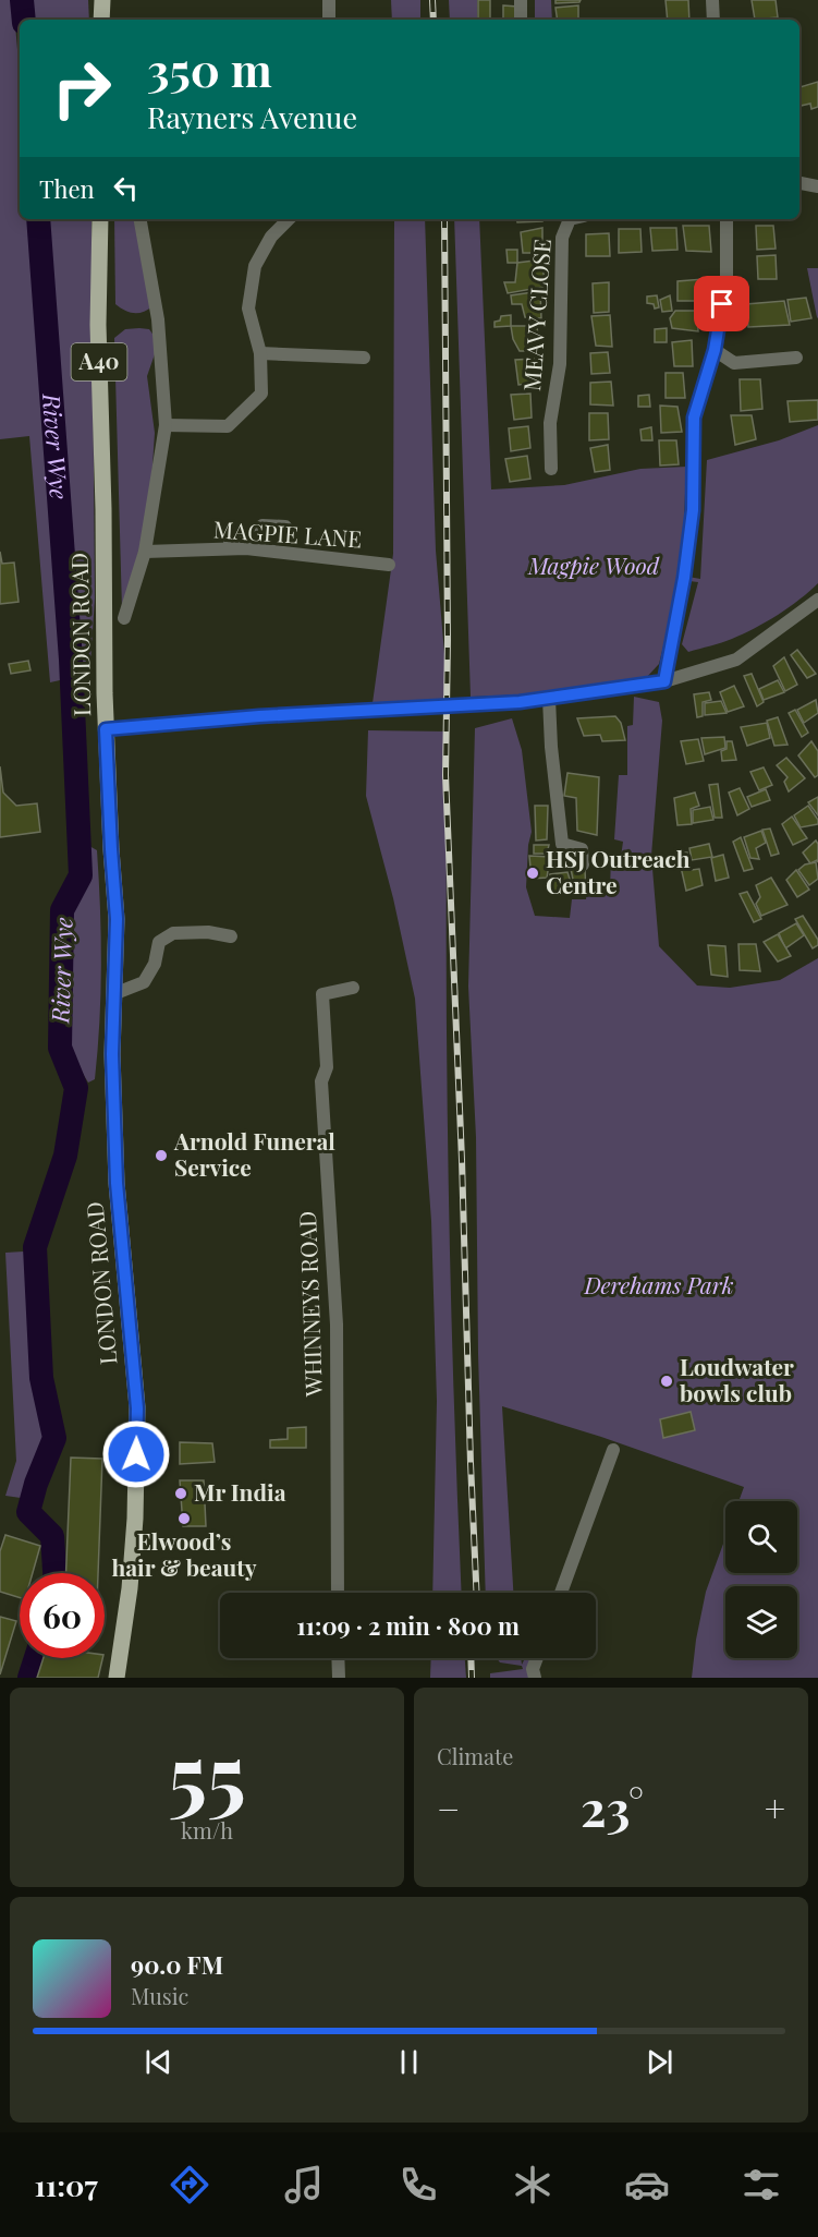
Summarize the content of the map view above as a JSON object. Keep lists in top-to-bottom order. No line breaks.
{"streets":{"main road":["A40","LONDON ROAD"],"street":["MEAVY CLOSE","MAGPIE LANE","WHINNEYS ROAD"]},"crossings":[["MAGPIE LANE","LONDON ROAD"]],"water":["River Wye"],"parks":["Magpie Wood","Derehams Park"],"places":["HSJ Outreach Centre","Arnold Funeral Service","Loudwater bowls club","Mr India","Elwood’s hair & beauty"],"page":{"turn":["350 m","Rayners Avenue"],"then":"Then","limit":"60","trip":"11:09 · 2 min · 800 m","tile":[["55","km/h"],"Climate"],"heat":["−","23°","+"],"song":["90.0 FM","Music"],"tabs":"11:07"}}
